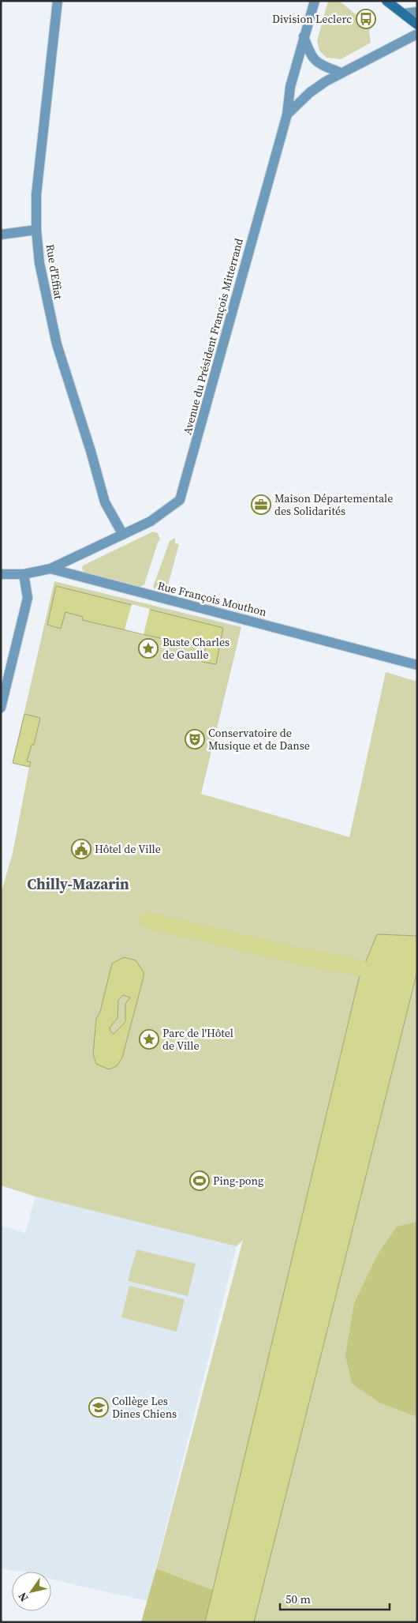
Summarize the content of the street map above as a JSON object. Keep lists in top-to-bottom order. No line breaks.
{"streets":{"street":["Rue d'Effiat","Avenue du Président François Mitterrand","Rue François Mouthon"]},"crossings":[["Rue d'Effiat","Avenue du Président François Mitterrand"],["Avenue du Président François Mitterrand","Rue François Mouthon"]],"districts":["Chilly-Mazarin"],"places":{"bus stop":["Division Leclerc"],"office":["Maison Départementale des Solidarités"],"place":["Buste Charles de Gaulle","Parc de l'Hôtel de Ville"],"theatre":["Conservatoire de Musique et de Danse"],"public building":["Hôtel de Ville"],"sports":["Ping-pong"],"school or university":["Collège Les Dines Chiens"]},"scale_bar":"50 m","north":"bottom left"}
